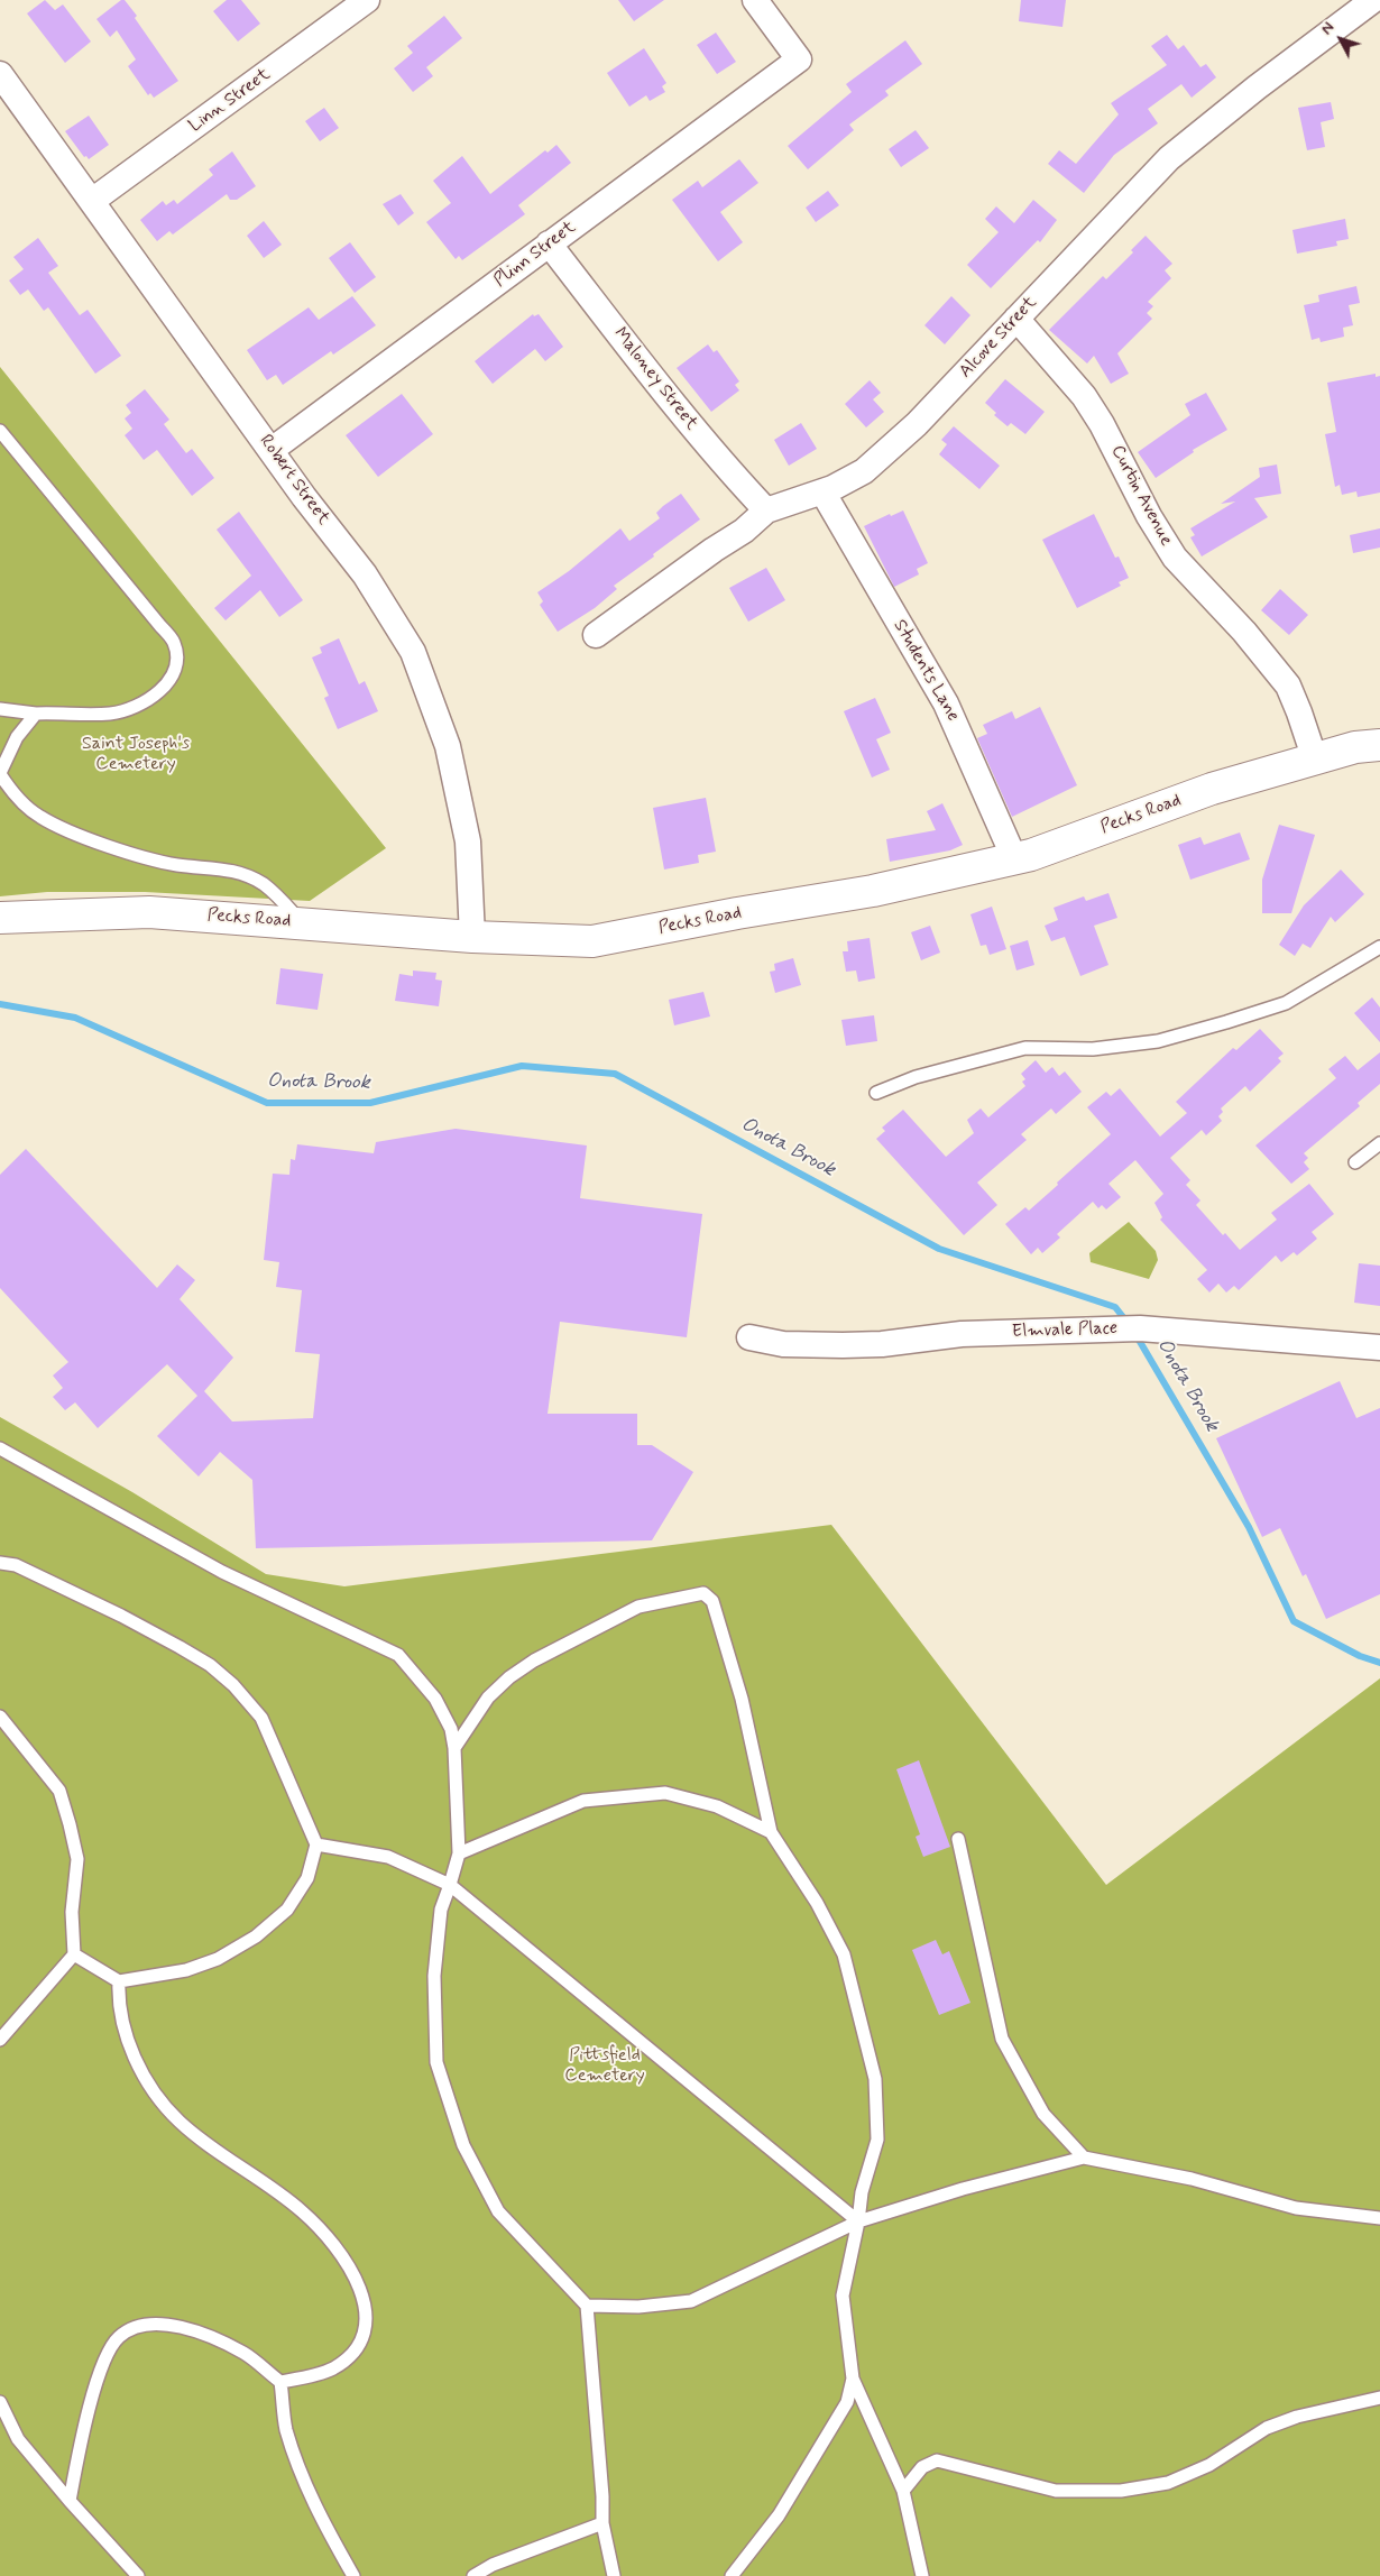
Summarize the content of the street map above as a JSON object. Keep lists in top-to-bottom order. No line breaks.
{"streets":{"street":["Linn Street","Plinn Street","Alcove Street","Maloney Street","Robert Street","Curtin Avenue","Students Lane","Pecks Road","Elmvale Place"]},"crossings":[["Linn Street","Robert Street"],["Plinn Street","Maloney Street"],["Plinn Street","Robert Street"],["Alcove Street","Maloney Street"],["Alcove Street","Curtin Avenue"],["Alcove Street","Students Lane"],["Robert Street","Pecks Road"],["Curtin Avenue","Pecks Road"],["Students Lane","Pecks Road"]],"water":["Onota Brook"],"parks":["Saint Joseph's Cemetery","Pittsfield Cemetery"],"north":"top left"}
